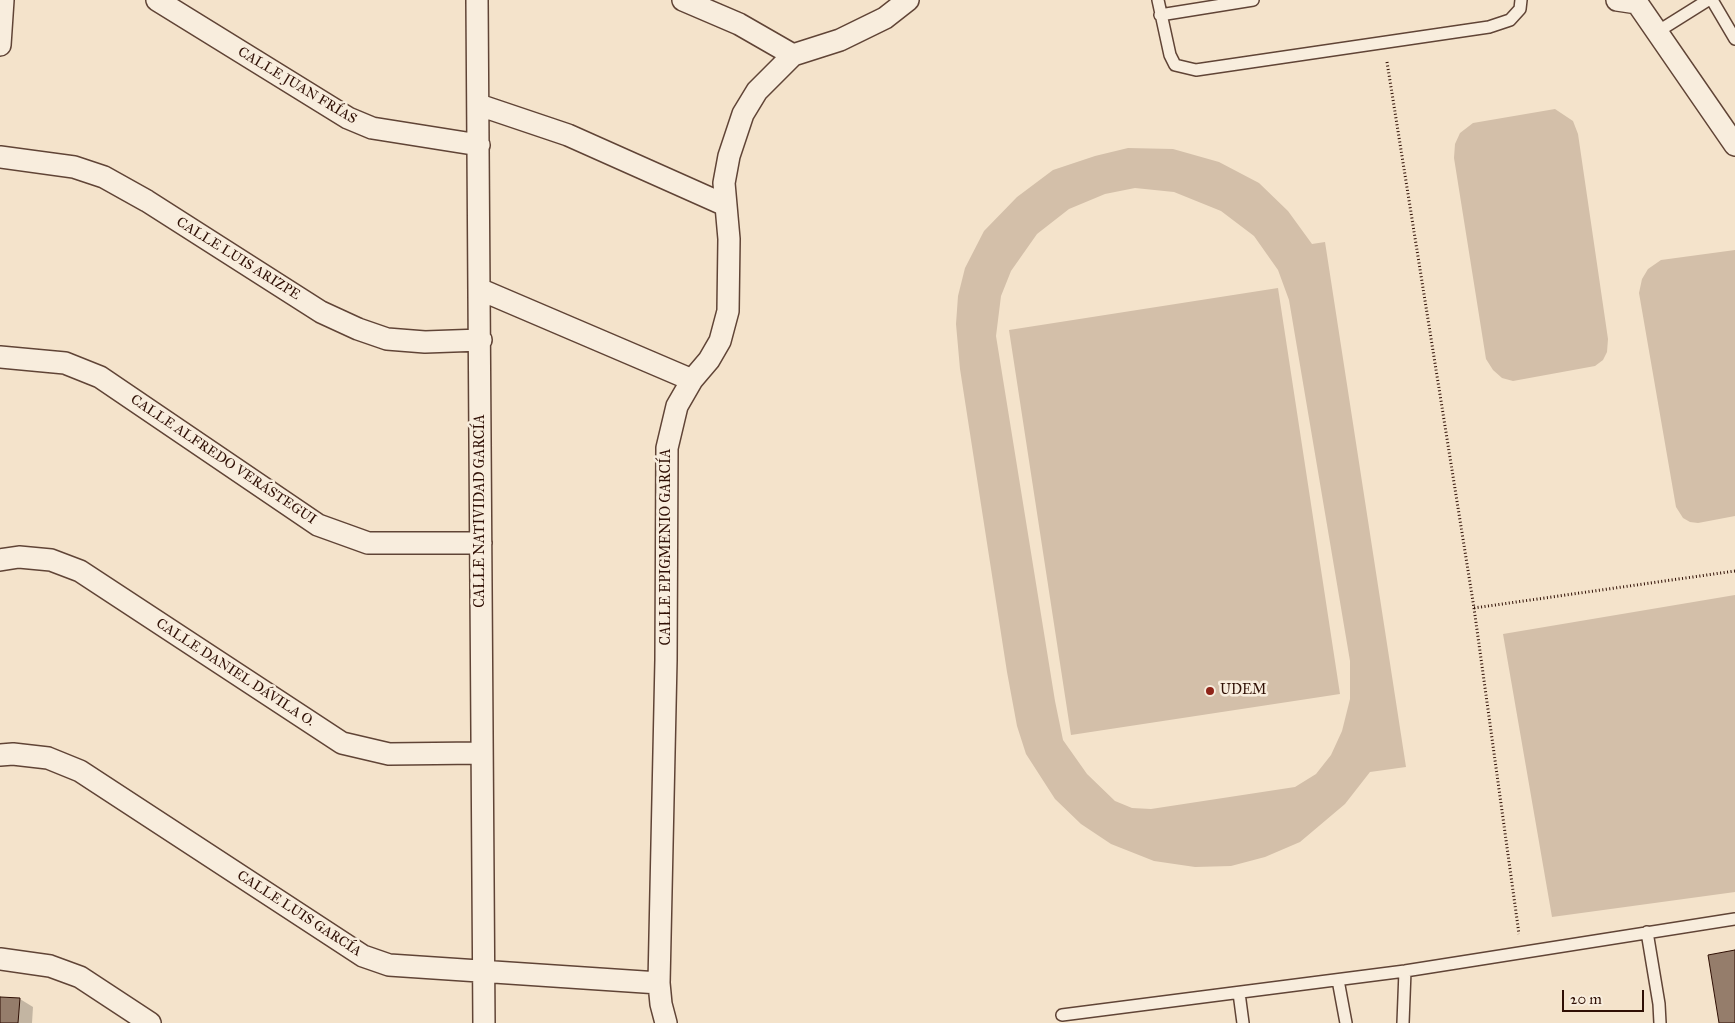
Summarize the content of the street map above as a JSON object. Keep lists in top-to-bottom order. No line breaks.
{"streets":{"street":["CALLE JUAN FRÍAS","CALLE LUIS ARIZPE","CALLE ALFREDO VERÁSTEGUI","CALLE NATIVIDAD GARCÍA","CALLE EPIGMENIO GARCÍA","CALLE DANIEL DÁVILA O.","CALLE LUIS GARCÍA"]},"crossings":[["CALLE JUAN FRÍAS","CALLE NATIVIDAD GARCÍA"],["CALLE LUIS ARIZPE","CALLE NATIVIDAD GARCÍA"],["CALLE ALFREDO VERÁSTEGUI","CALLE NATIVIDAD GARCÍA"],["CALLE NATIVIDAD GARCÍA","CALLE DANIEL DÁVILA O."],["CALLE NATIVIDAD GARCÍA","CALLE LUIS GARCÍA"],["CALLE EPIGMENIO GARCÍA","CALLE LUIS GARCÍA"]],"places":["UDEM"],"scale_bar":"20 m"}
